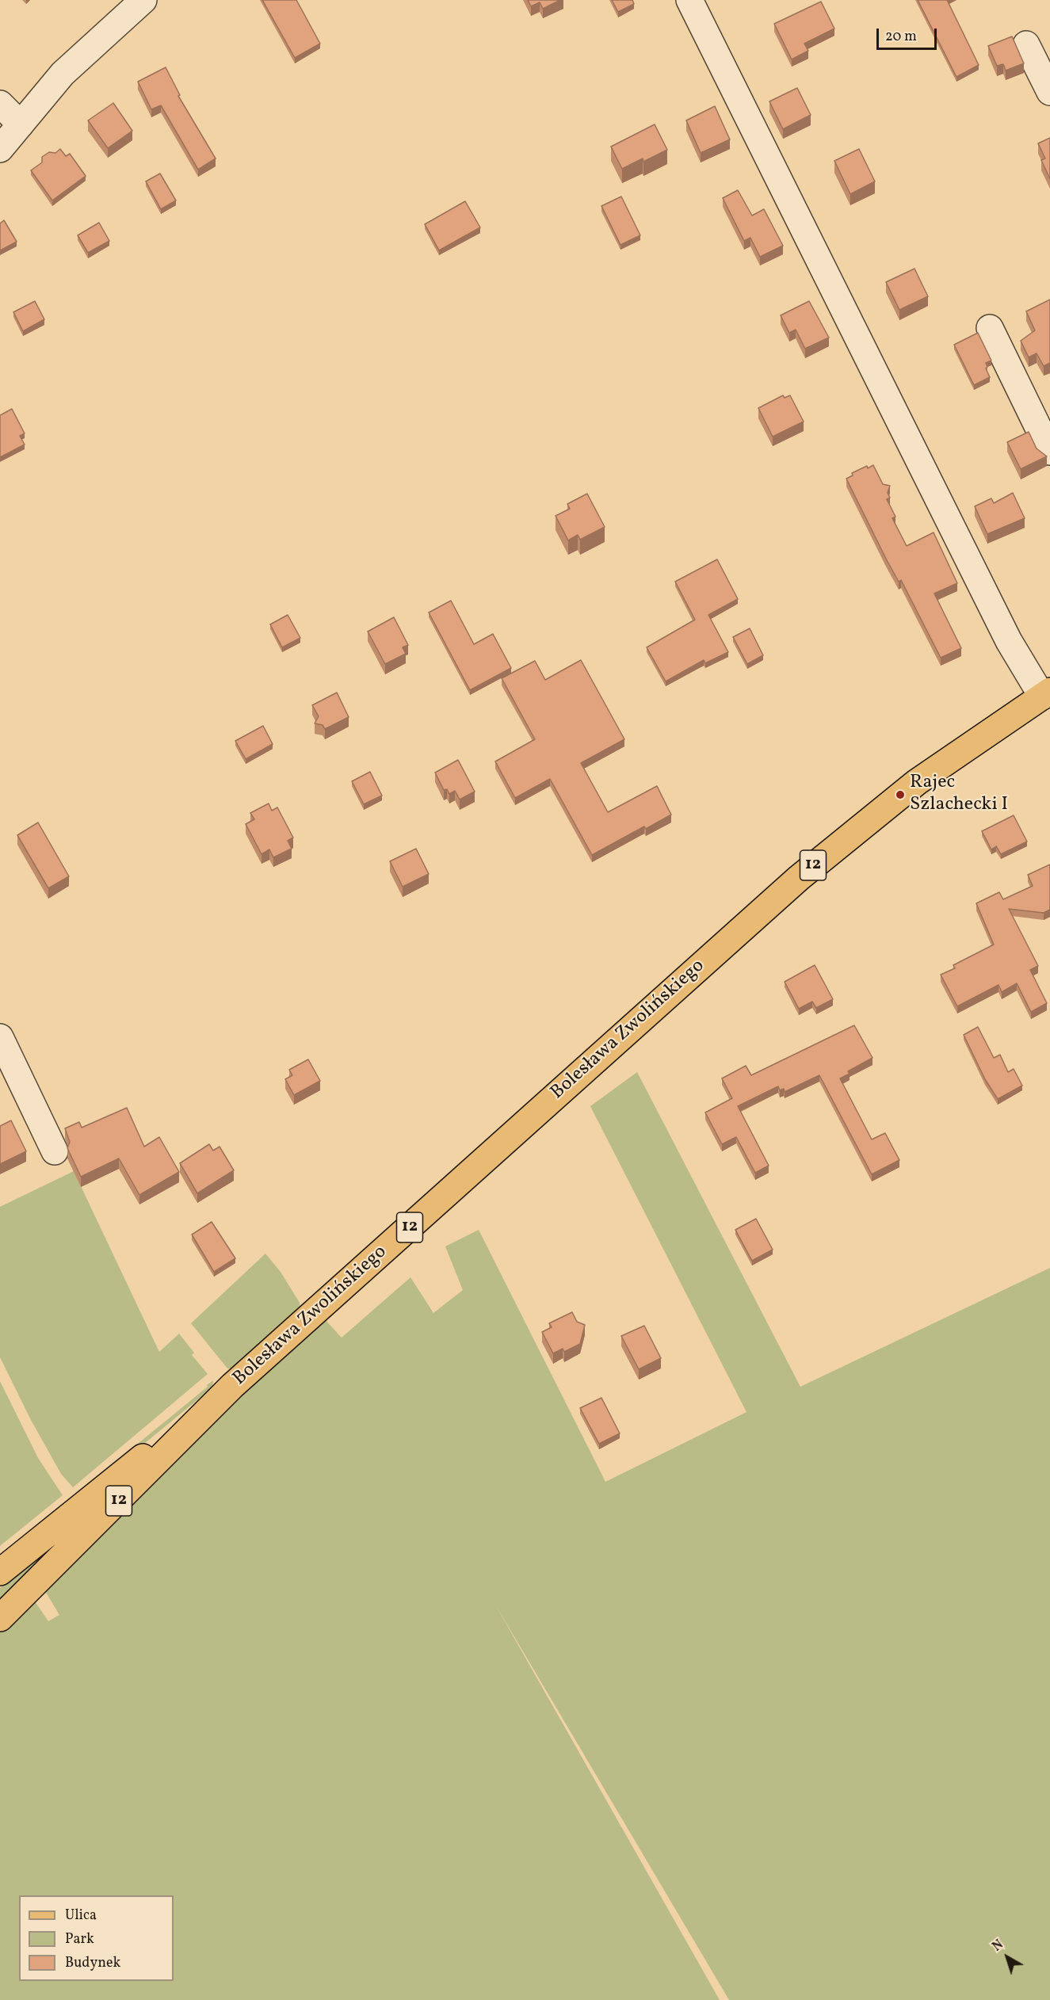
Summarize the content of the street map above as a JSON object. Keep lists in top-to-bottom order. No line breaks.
{"streets":{"main road":["12","Bolesława Zwolińskiego"]},"places":["Rajec Szlachecki I"],"legend":["Ulica","Park","Budynek"],"scale_bar":"20 m","north":"top left"}
